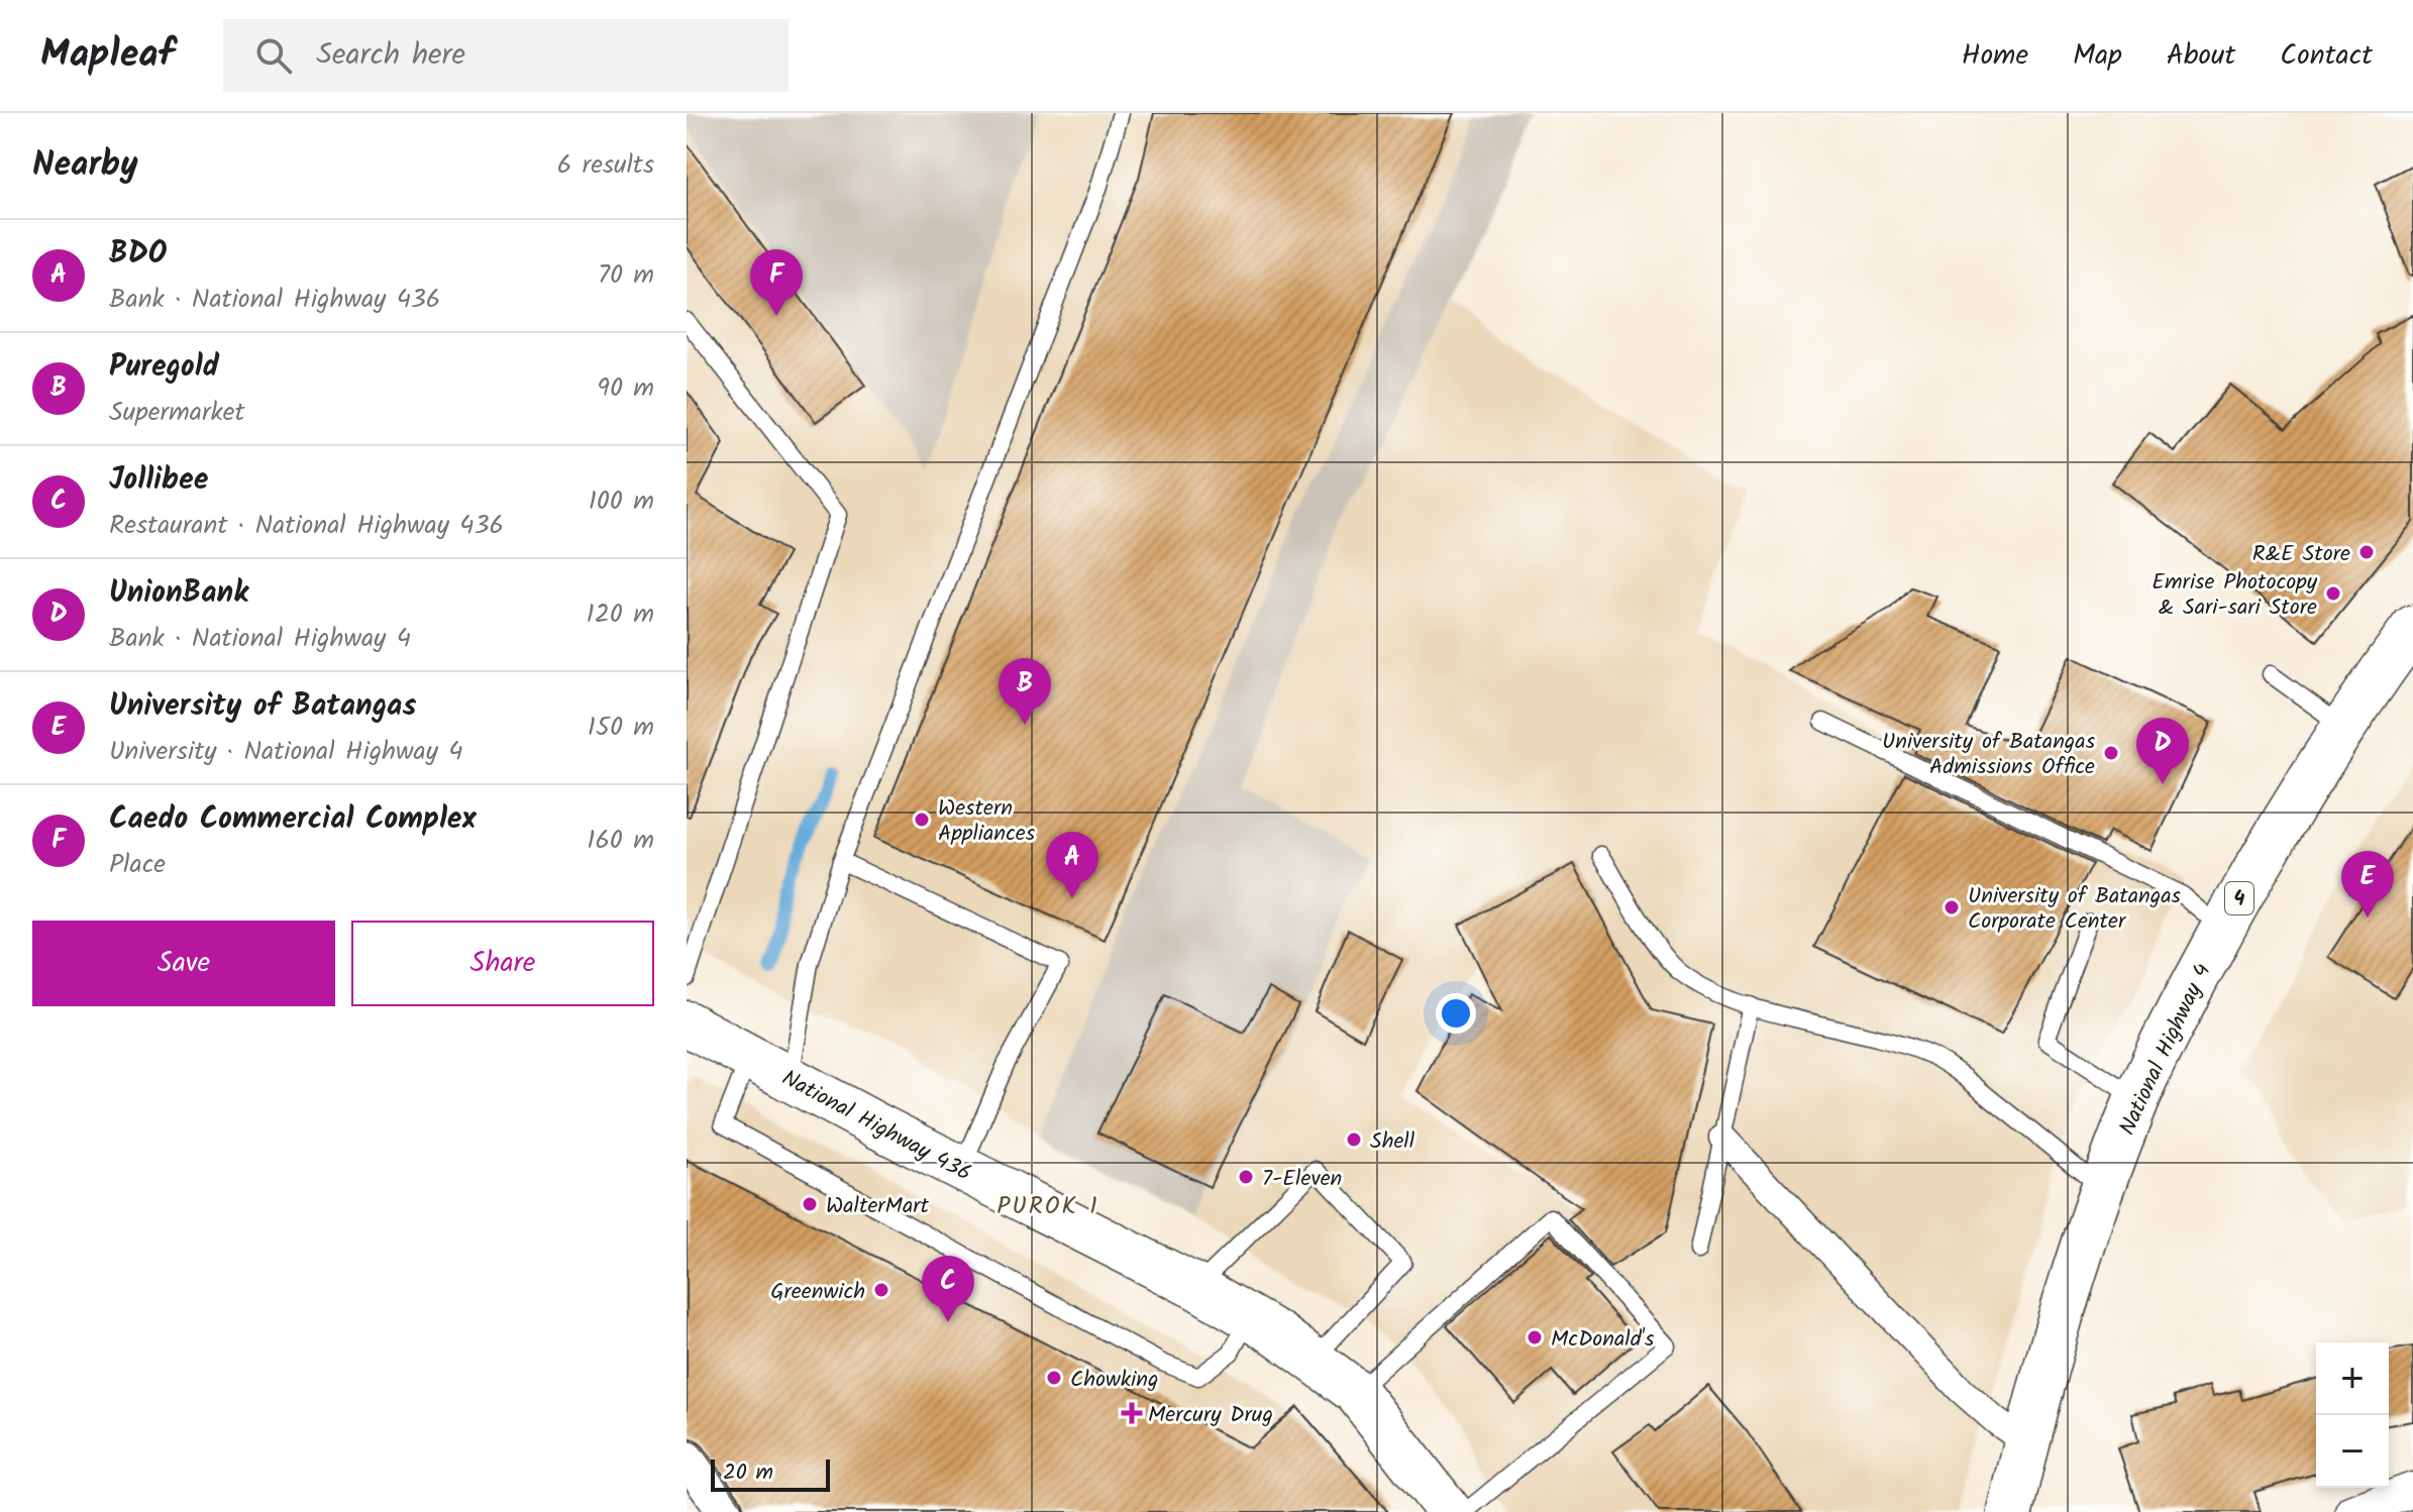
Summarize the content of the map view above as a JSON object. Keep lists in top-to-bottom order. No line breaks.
{"streets":{"main road":["4","National Highway 4","National Highway 436"]},"districts":["PUROK 1"],"places":{"other":["R&E Store","Emrise Photocopy & Sari-sari Store","University of Batangas Admissions Office","Western Appliances","University of Batangas Corporate Center","Shell","7-Eleven","WalterMart","Greenwich","McDonald's","Chowking"],"health":["Mercury Drug"]},"scale_bar":"20 m","page":{"header":"Mapleaf","search":"Search here","nav":["Home","Map","About","Contact"],"heading":["Nearby","6 results"],"list":[{"mark":"A","name":"BDO","note":"Bank · National Highway 436","value":"70 m"},{"mark":"B","name":"Puregold","note":"Supermarket","value":"90 m"},{"mark":"C","name":"Jollibee","note":"Restaurant · National Highway 436","value":"100 m"},{"mark":"D","name":"UnionBank","note":"Bank · National Highway 4","value":"120 m"},{"mark":"E","name":"University of Batangas","note":"University · National Highway 4","value":"150 m"},{"mark":"F","name":"Caedo Commercial Complex","note":"Place","value":"160 m"}],"pins":["F","B","D","A","E","C"],"buttons":["Save","Share"],"map_buttons":["+","−"],"scale":"20 m"}}
